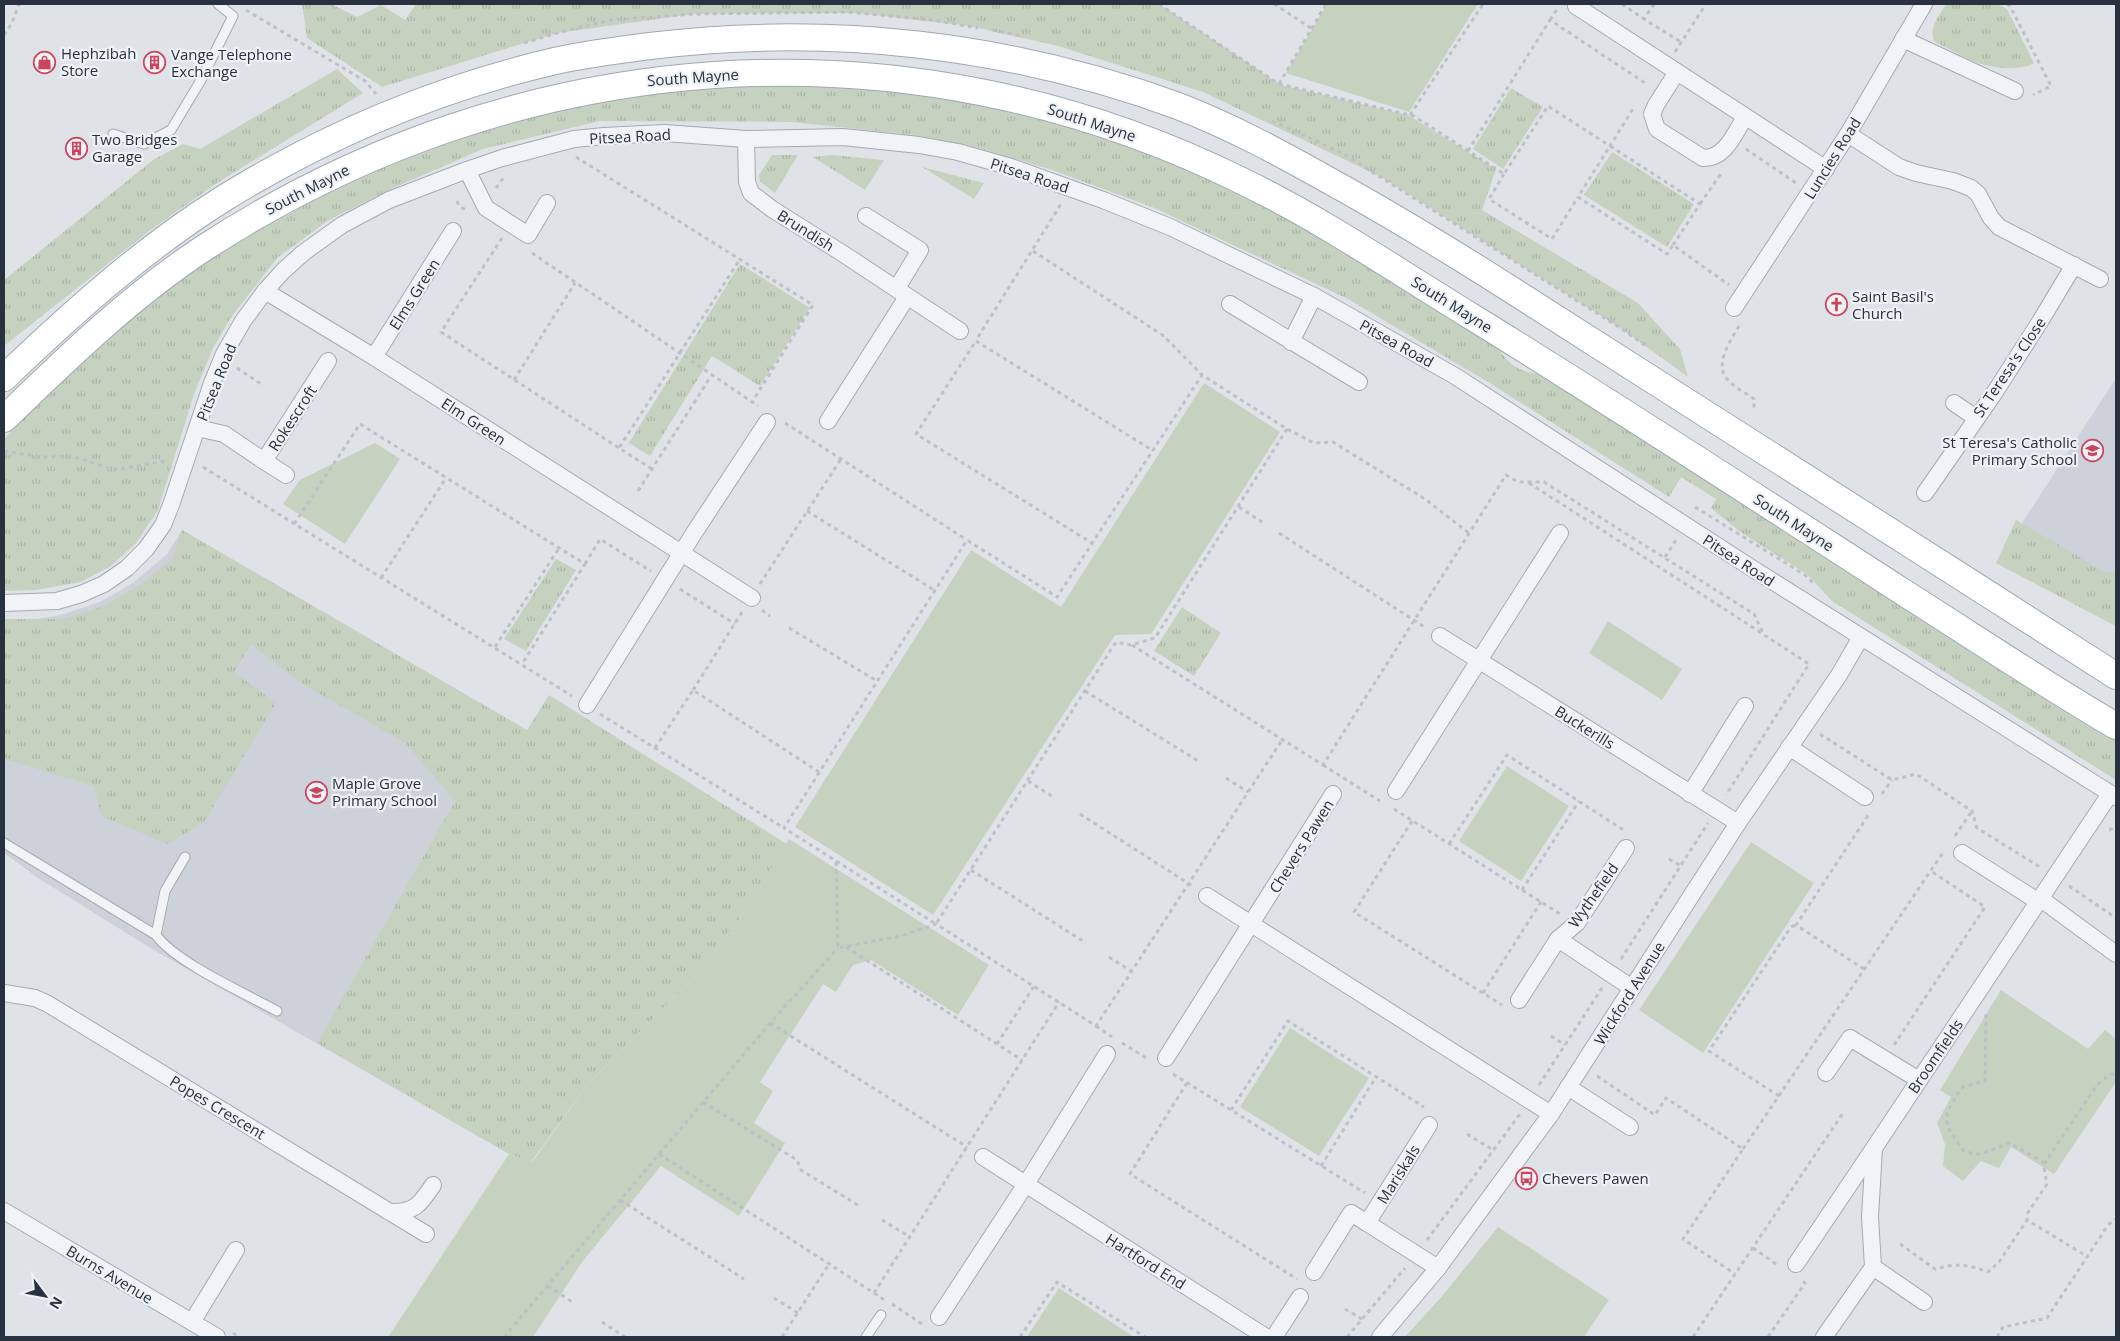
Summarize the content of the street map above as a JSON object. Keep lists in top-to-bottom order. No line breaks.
{"streets":{"main road":["South Mayne"],"street":["Pitsea Road","Luncies Road","Brundish","Elms Green","St Teresa's Close","Rokescroft","Elm Green","Buckerills","Chevers Pawen","Wythefield","Wickford Avenue","Broomfields","Popes Crescent","Mariskals","Hartford End","Burns Avenue"]},"crossings":[["Pitsea Road","Brundish"],["Pitsea Road","Rokescroft"],["Pitsea Road","Elm Green"],["Pitsea Road","Wickford Avenue"],["Pitsea Road","Broomfields"],["Elms Green","Elm Green"],["Buckerills","Wickford Avenue"],["Wythefield","Wickford Avenue"]],"places":{"shop":["Hephzibah Store"],"building":["Vange Telephone Exchange","Two Bridges Garage"],"church":["Saint Basil's Church"],"school or university":["St Teresa's Catholic Primary School","Maple Grove Primary School"],"bus stop":["Chevers Pawen"]},"north":"bottom right"}
